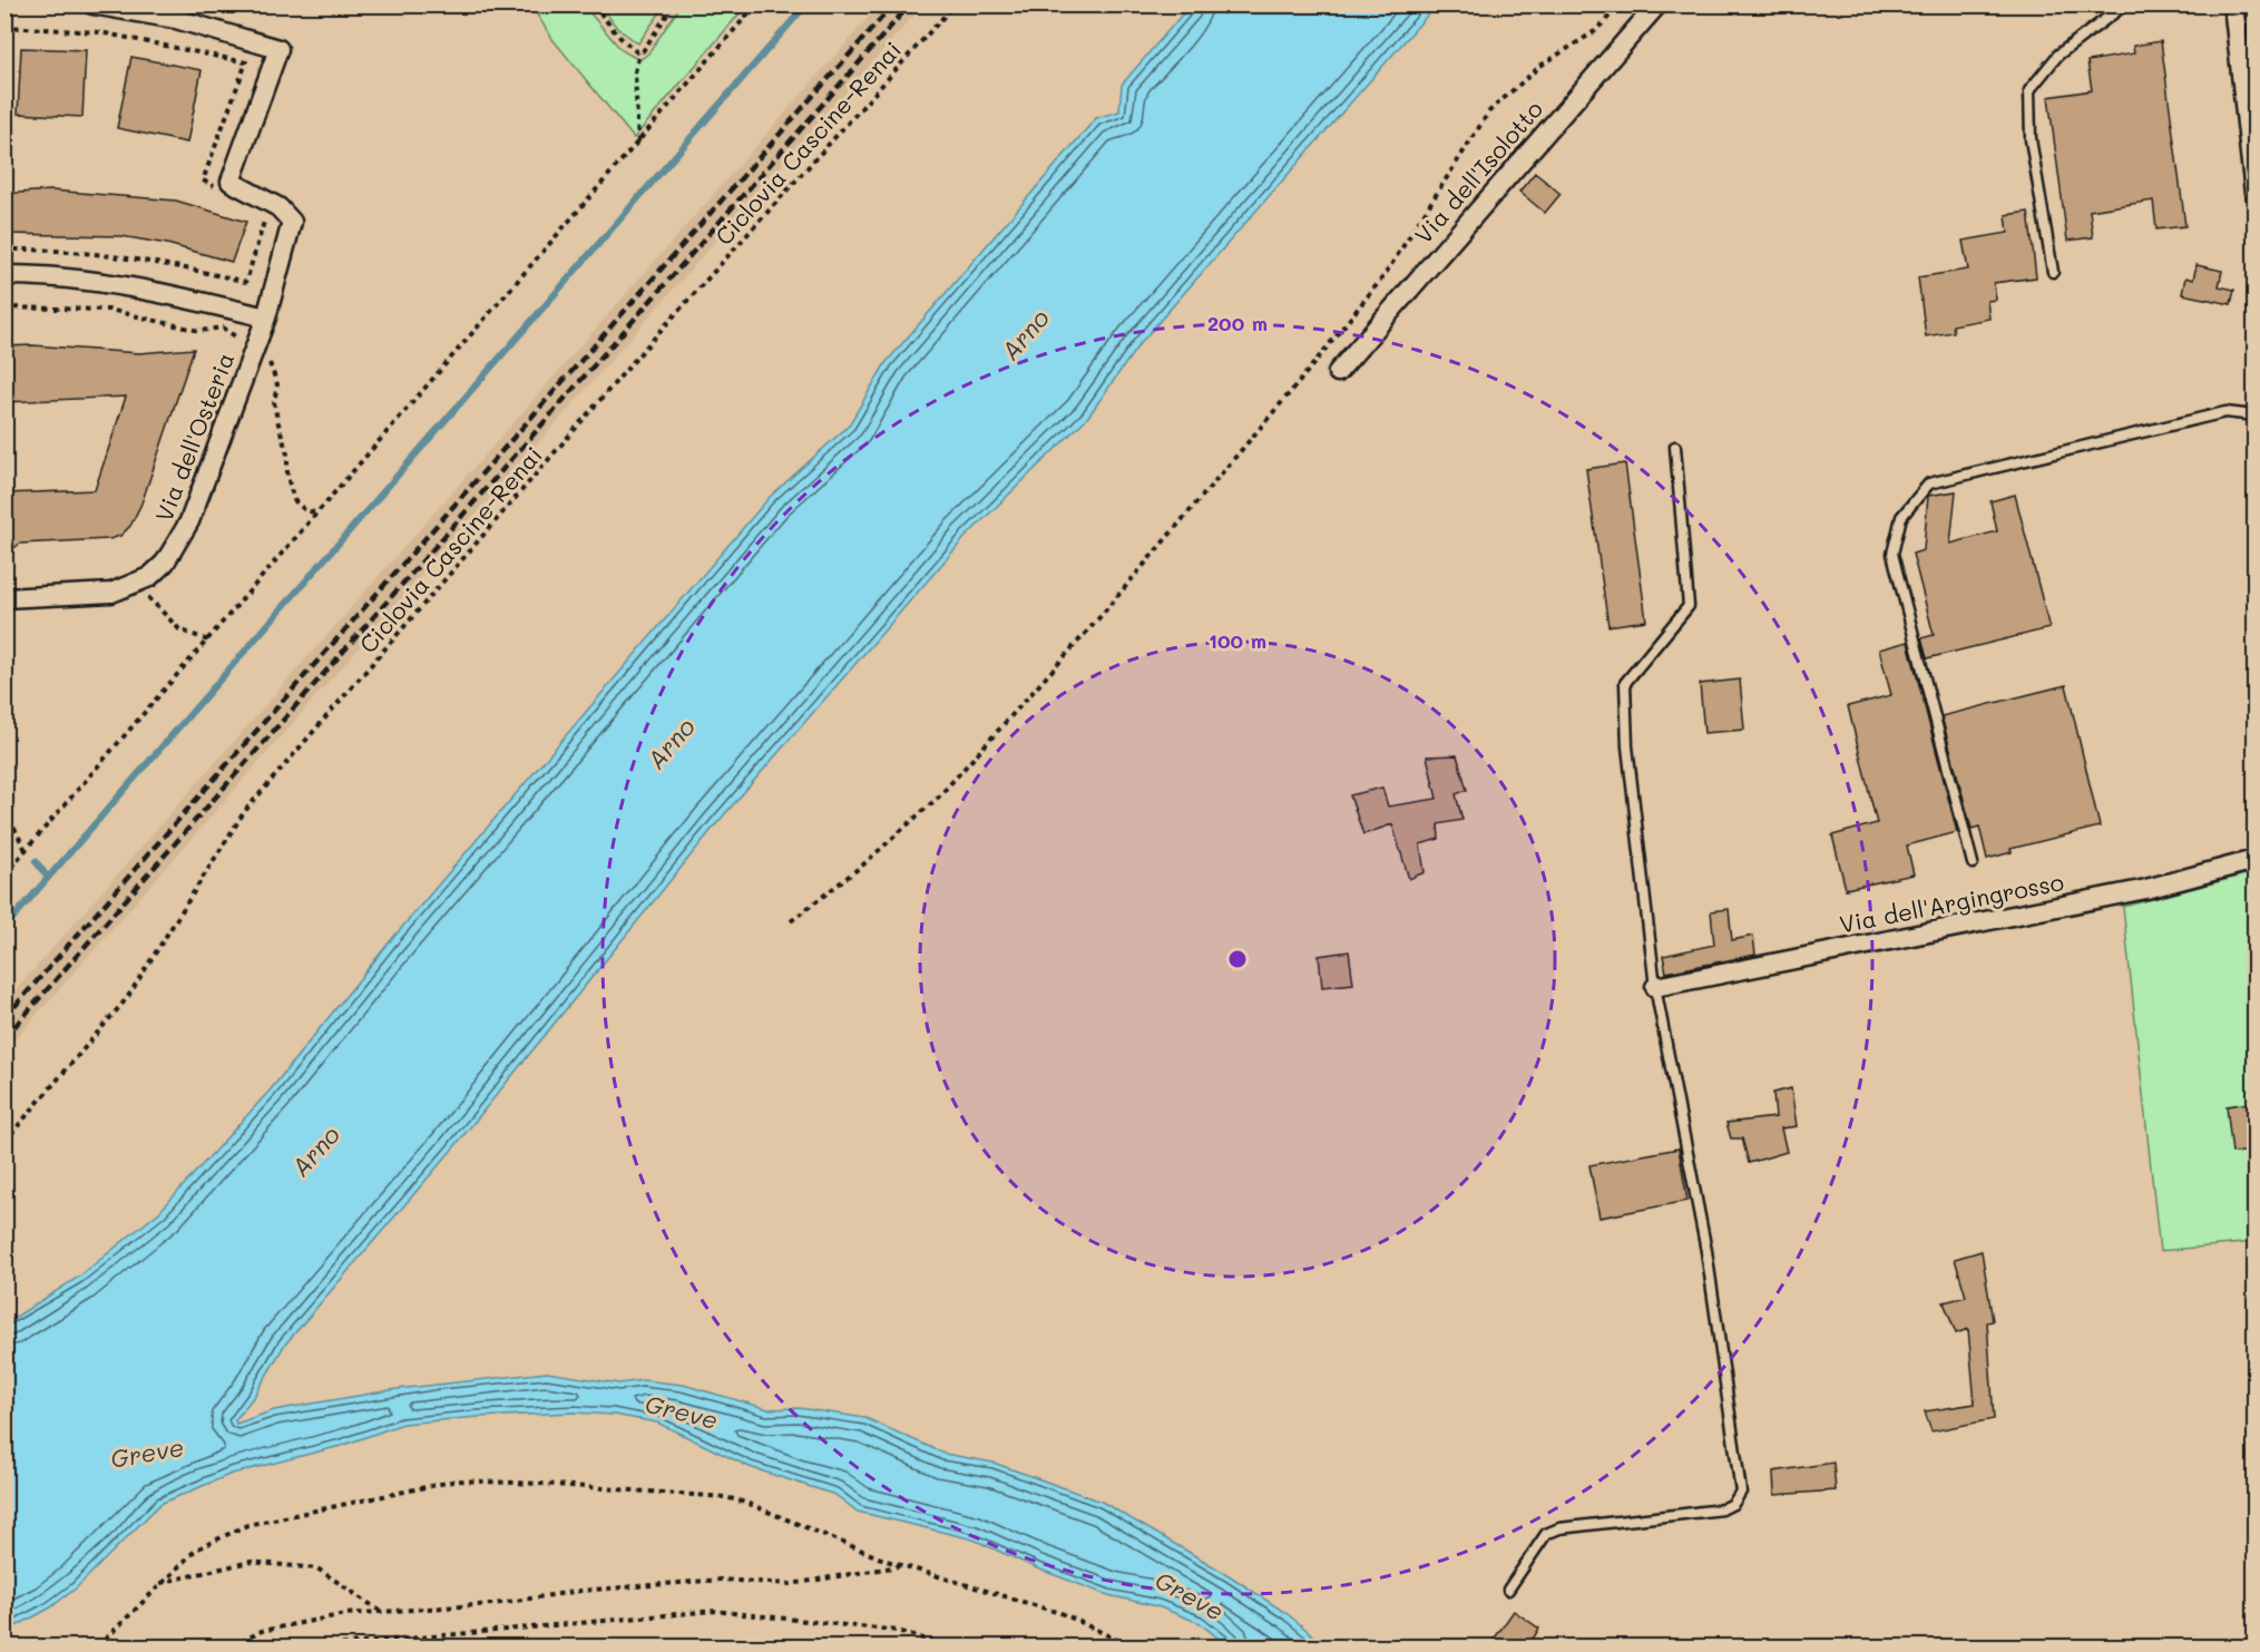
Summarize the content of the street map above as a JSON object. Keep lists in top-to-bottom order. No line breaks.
{"streets":{"street":["Via dell'Isolotto","Via dell'Osteria","Via dell'Argingrosso"],"path":["Ciclovia Cascine-Renai"]},"water":["Arno","Greve"],"rings":["200 m","100 m"]}
